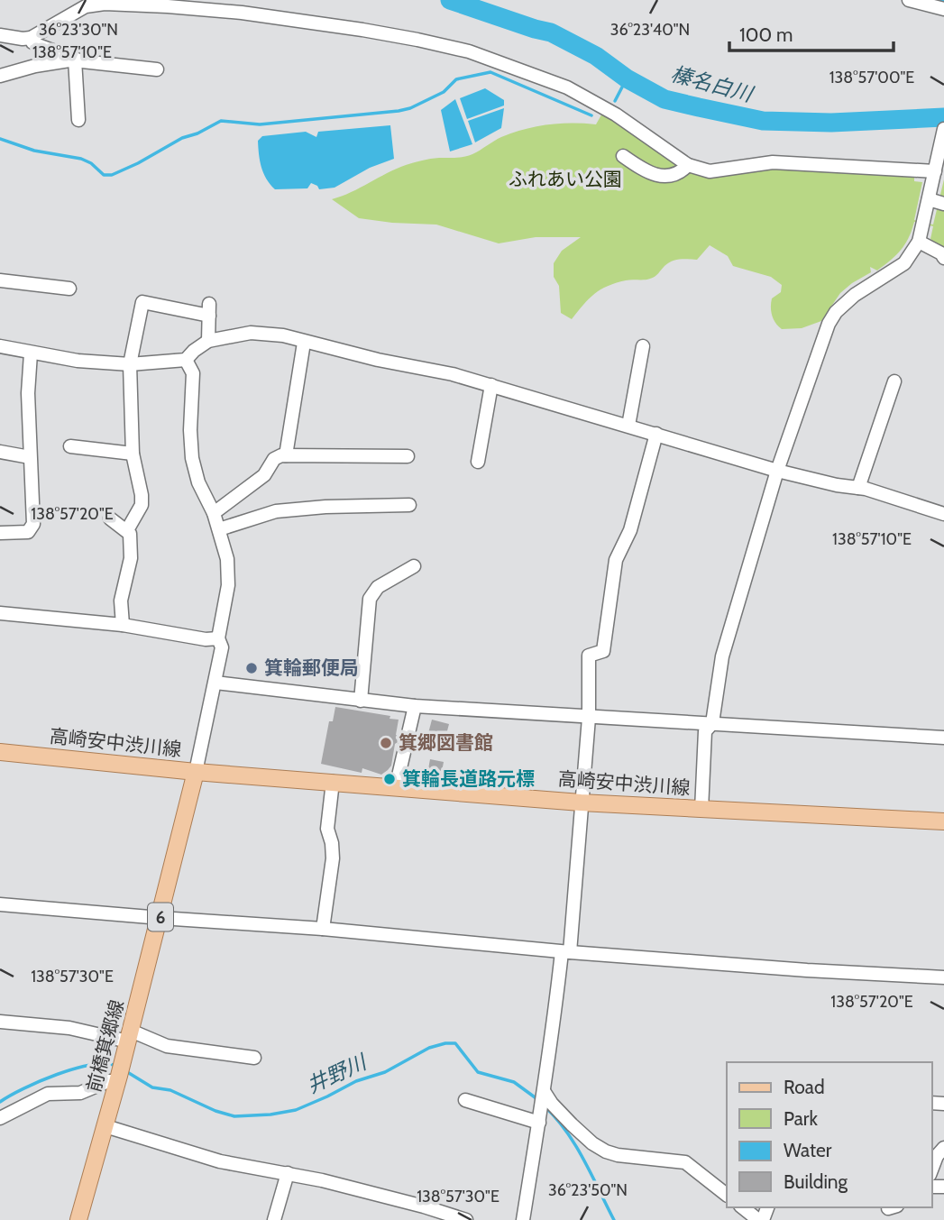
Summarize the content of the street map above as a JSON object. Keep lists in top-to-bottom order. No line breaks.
{"streets":{"main road":["高崎安中渋川線","6","前橋箕郷線"]},"crossings":[["高崎安中渋川線","前橋箕郷線"]],"water":["榛名白川","井野川"],"parks":["ふれあい公園"],"places":["箕輪郵便局","箕郷図書館","箕輪長道路元標"],"legend":["Road","Park","Water","Building"],"scale_bar":"100 m","coordinates":["36°23'30\"N","36°23'40\"N","138°57'10\"E","138°57'00\"E","138°57'20\"E","138°57'30\"E","36°23'50\"N"]}
